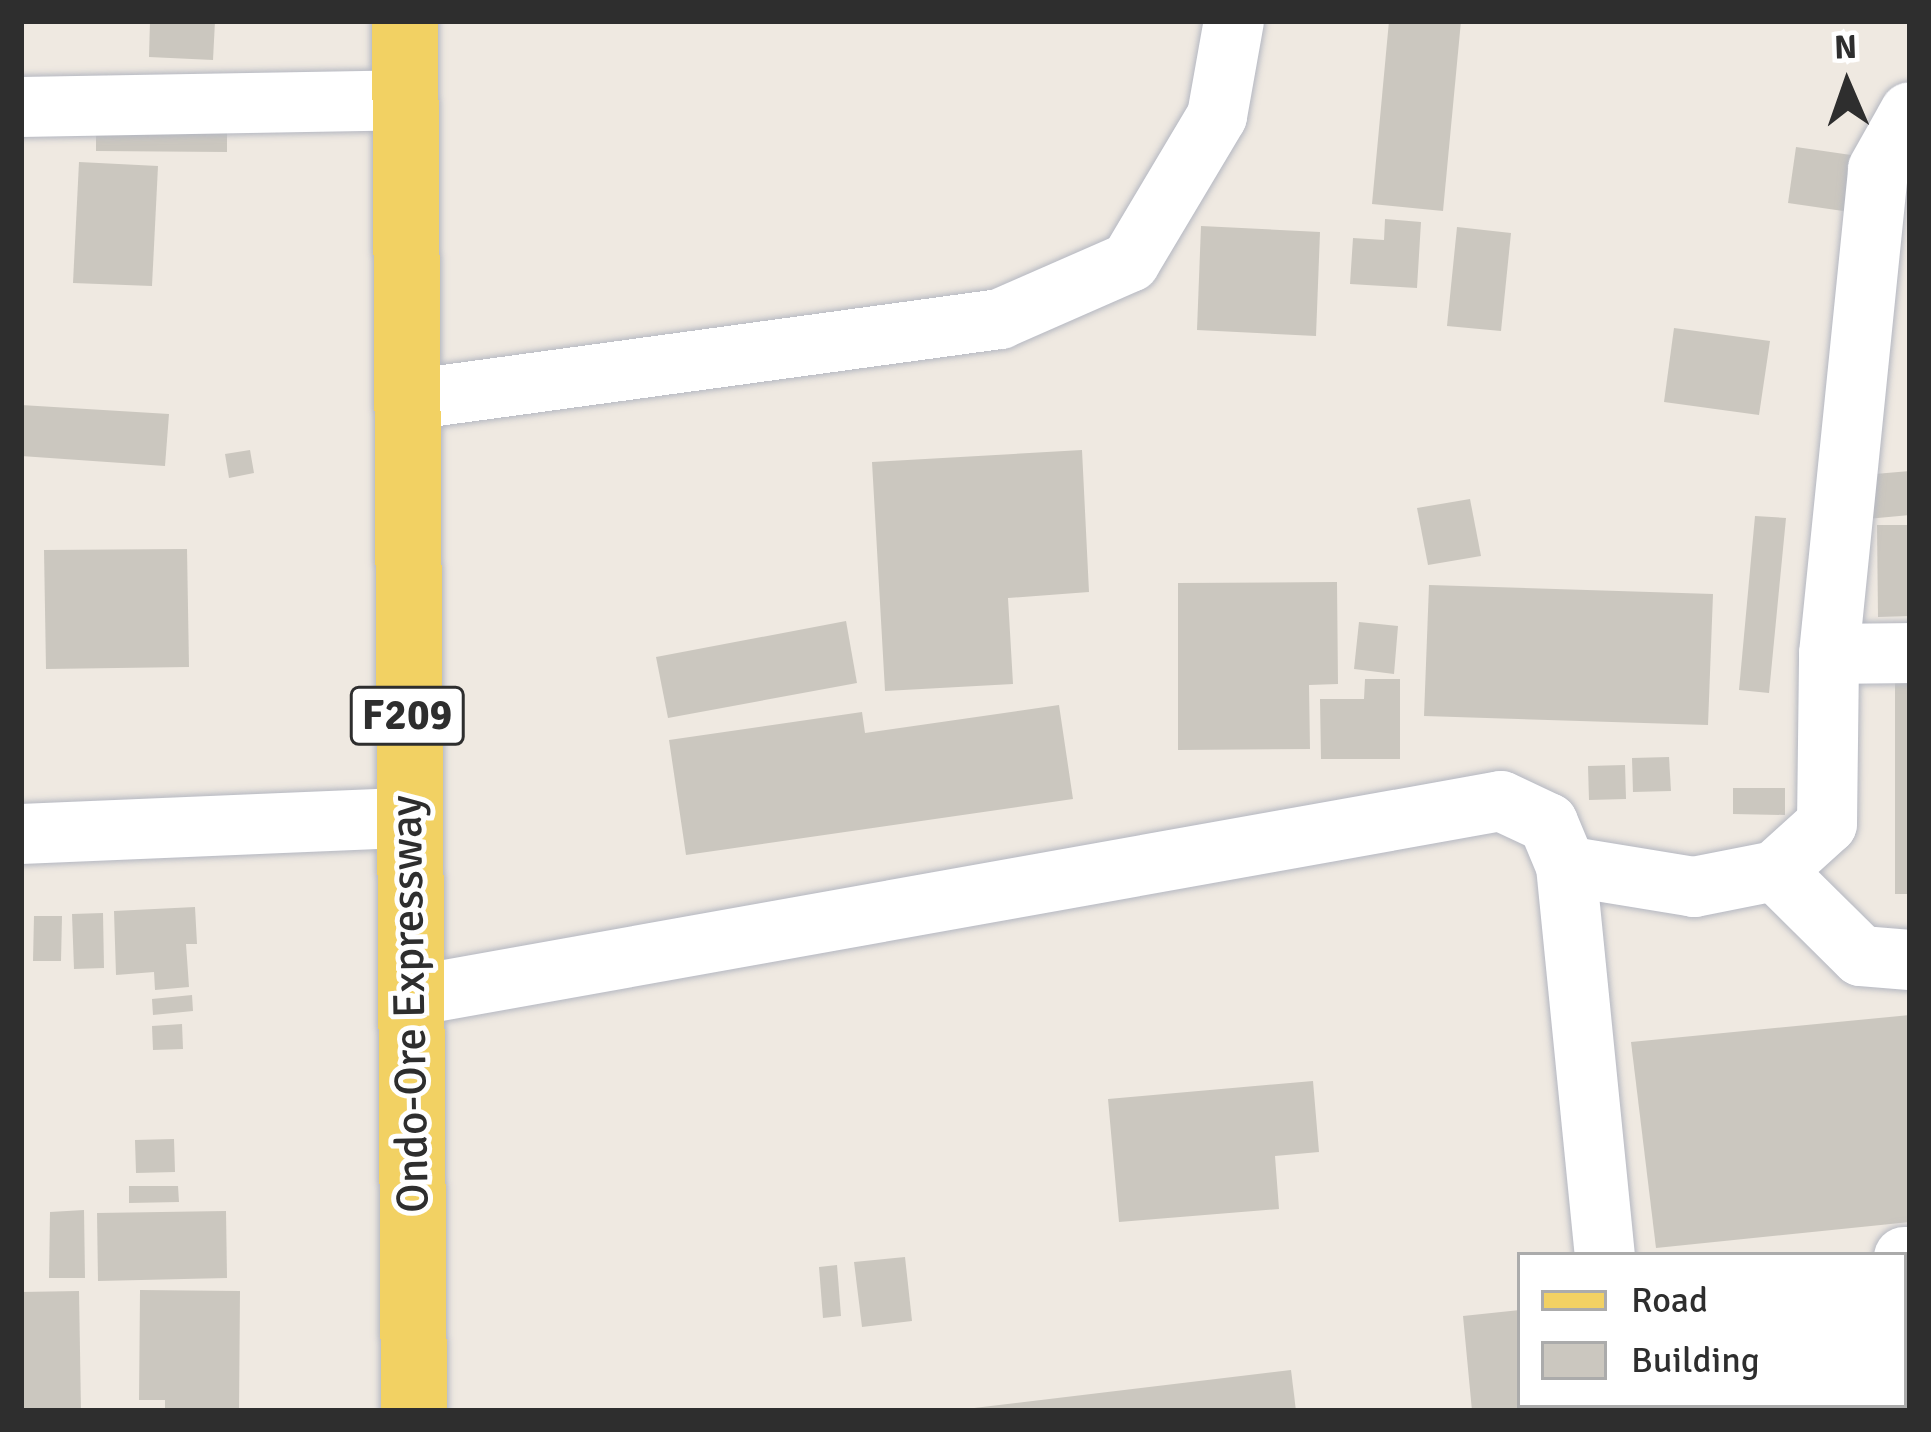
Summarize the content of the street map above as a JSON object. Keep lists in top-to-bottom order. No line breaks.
{"streets":{"main road":["F209","Ondo-Ore Expressway"]},"legend":["Road","Building"],"north":"top"}
